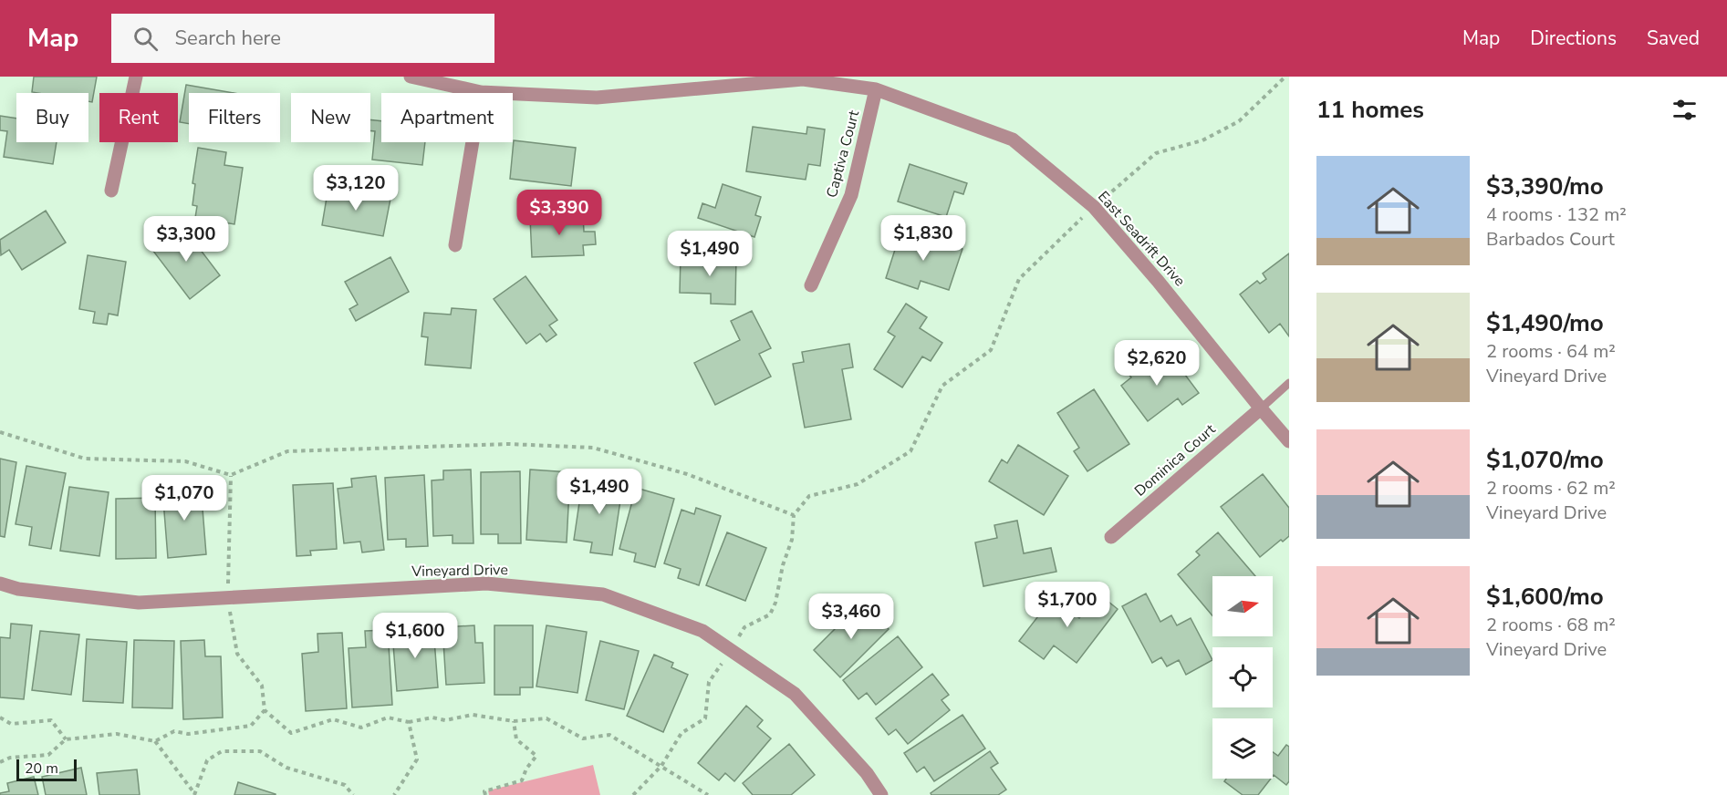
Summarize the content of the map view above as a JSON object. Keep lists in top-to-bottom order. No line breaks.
{"streets":{"street":["Captiva Court","East Seadrift Drive","Dominica Court","Vineyard Drive"]},"crossings":[["Captiva Court","East Seadrift Drive"],["East Seadrift Drive","Dominica Court"]],"scale_bar":"20 m","north":"right","page":{"header":"Map","search":"Search here","nav":["Map","Directions","Saved"],"heading":"11 homes","chip":["Buy","Rent","Filters","New","Apartment"],"list":[{"name":"$3,390/mo","note":"4 rooms · 132 m² · Barbados Court"},{"name":"$1,490/mo","note":"2 rooms · 64 m² · Vineyard Drive"},{"name":"$1,070/mo","note":"2 rooms · 62 m² · Vineyard Drive"},{"name":"$1,600/mo","note":"2 rooms · 68 m² · Vineyard Drive"}],"price":["$3,120","$3,390","$1,830","$3,300","$1,490","$2,620","$1,490","$1,070","$1,700","$3,460","$1,600"],"scale":"20 m"}}
